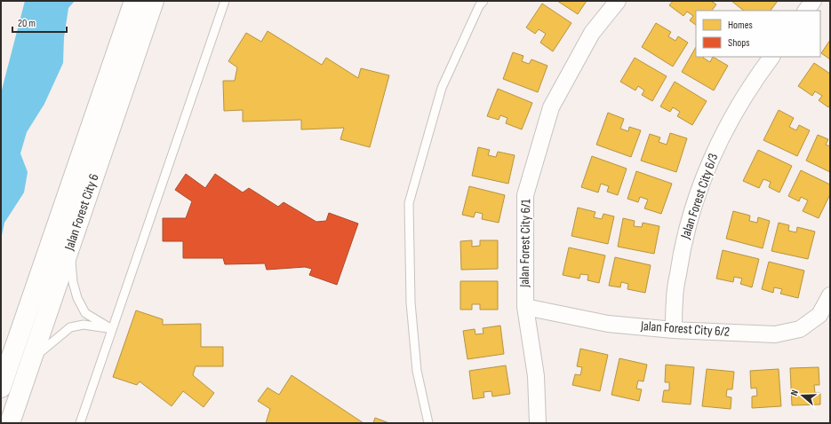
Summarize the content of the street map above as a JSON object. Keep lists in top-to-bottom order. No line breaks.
{"streets":{"street":["Jalan Forest City 6/3","Jalan Forest City 6","Jalan Forest City 6/1","Jalan Forest City 6/2"]},"crossings":[["Jalan Forest City 6/3","Jalan Forest City 6/2"],["Jalan Forest City 6/1","Jalan Forest City 6/2"]],"legend":["Homes","Shops"],"scale_bar":"20 m","north":"left"}
